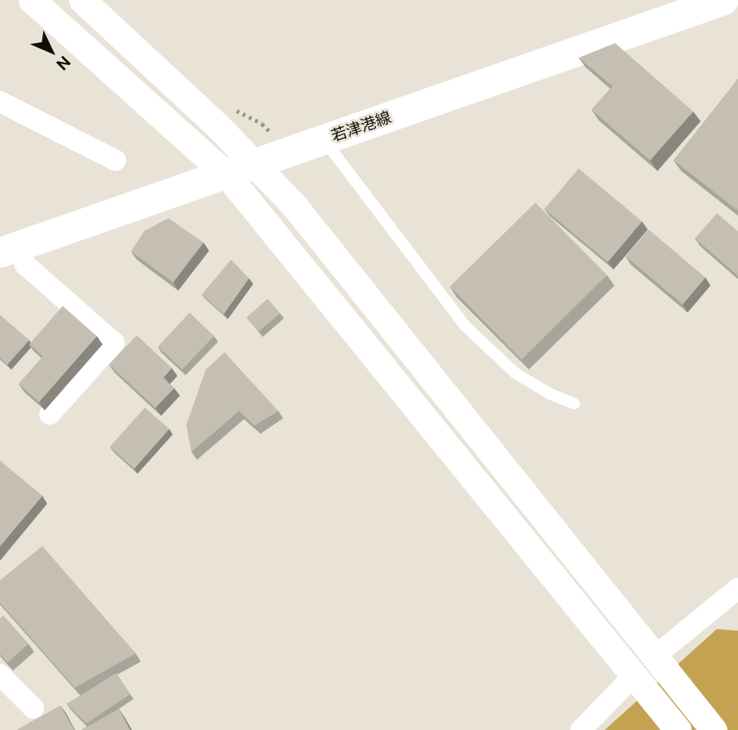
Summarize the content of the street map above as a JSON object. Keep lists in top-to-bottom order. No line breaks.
{"streets":{"main road":["若津港線"]},"north":"bottom right"}
